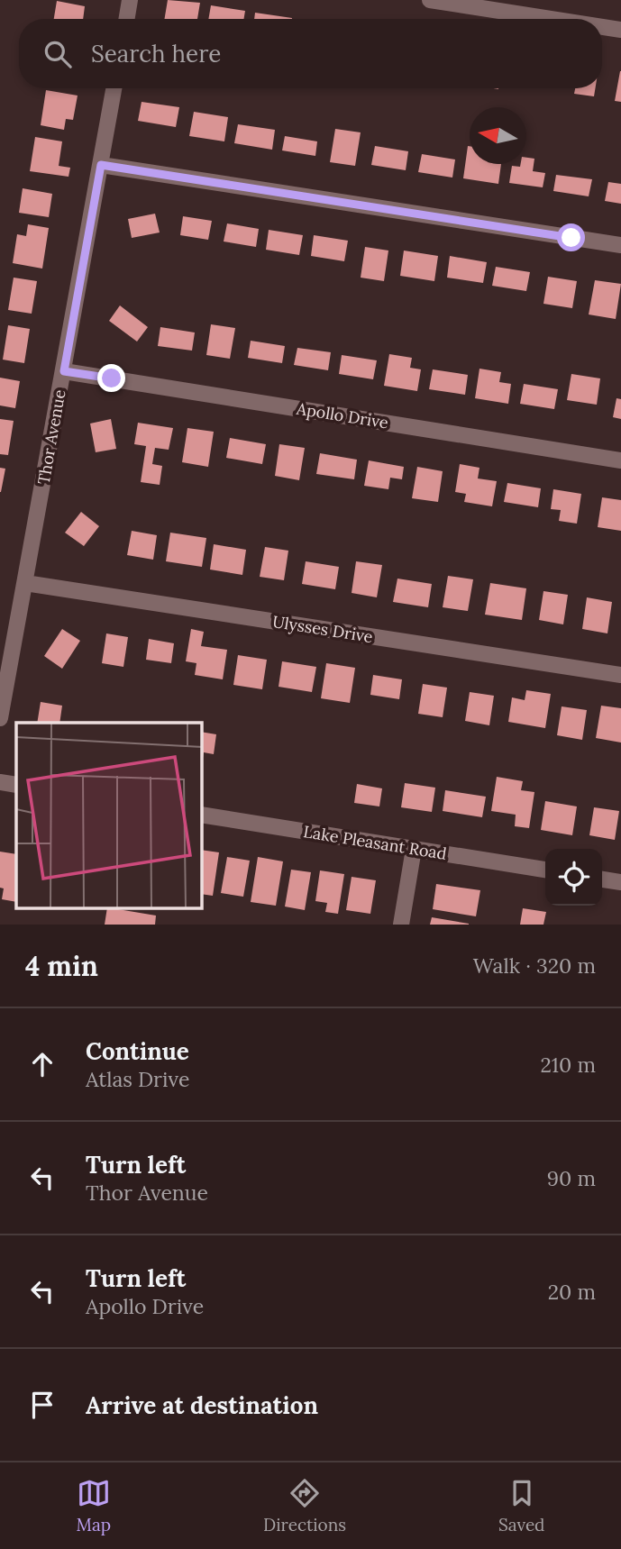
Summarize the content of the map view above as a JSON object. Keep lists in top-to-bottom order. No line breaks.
{"streets":{"street":["Apollo Drive","Thor Avenue","Ulysses Drive","Lake Pleasant Road"]},"crossings":[["Apollo Drive","Thor Avenue"],["Thor Avenue","Ulysses Drive"]],"north":"left","page":{"search":"Search here","heading":["4 min","Walk · 320 m"],"list":[["Continue","Atlas Drive","210 m"],["Turn left","Thor Avenue","90 m"],["Turn left","Apollo Drive","20 m"],"Arrive at destination"],"nav":["Map","Directions","Saved"]}}
